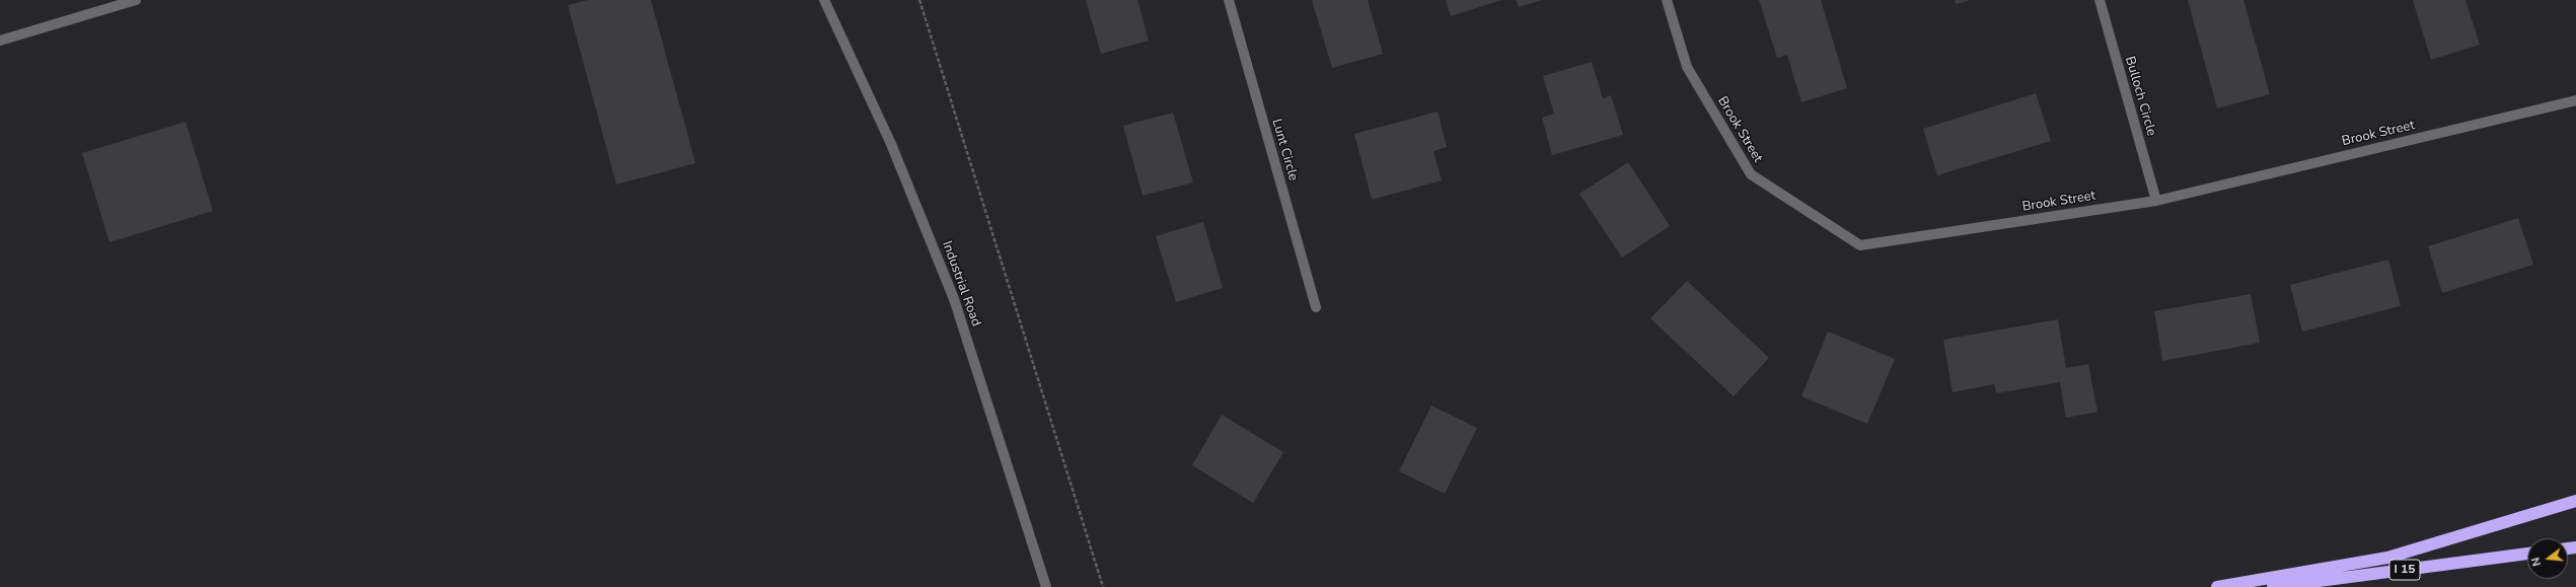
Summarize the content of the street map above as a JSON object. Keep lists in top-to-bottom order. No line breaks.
{"streets":{"highway":["I 15"],"street":["Bulloch Circle","Brook Street","Lunt Circle","Industrial Road"]},"crossings":[["Bulloch Circle","Brook Street"]],"north":"left"}
